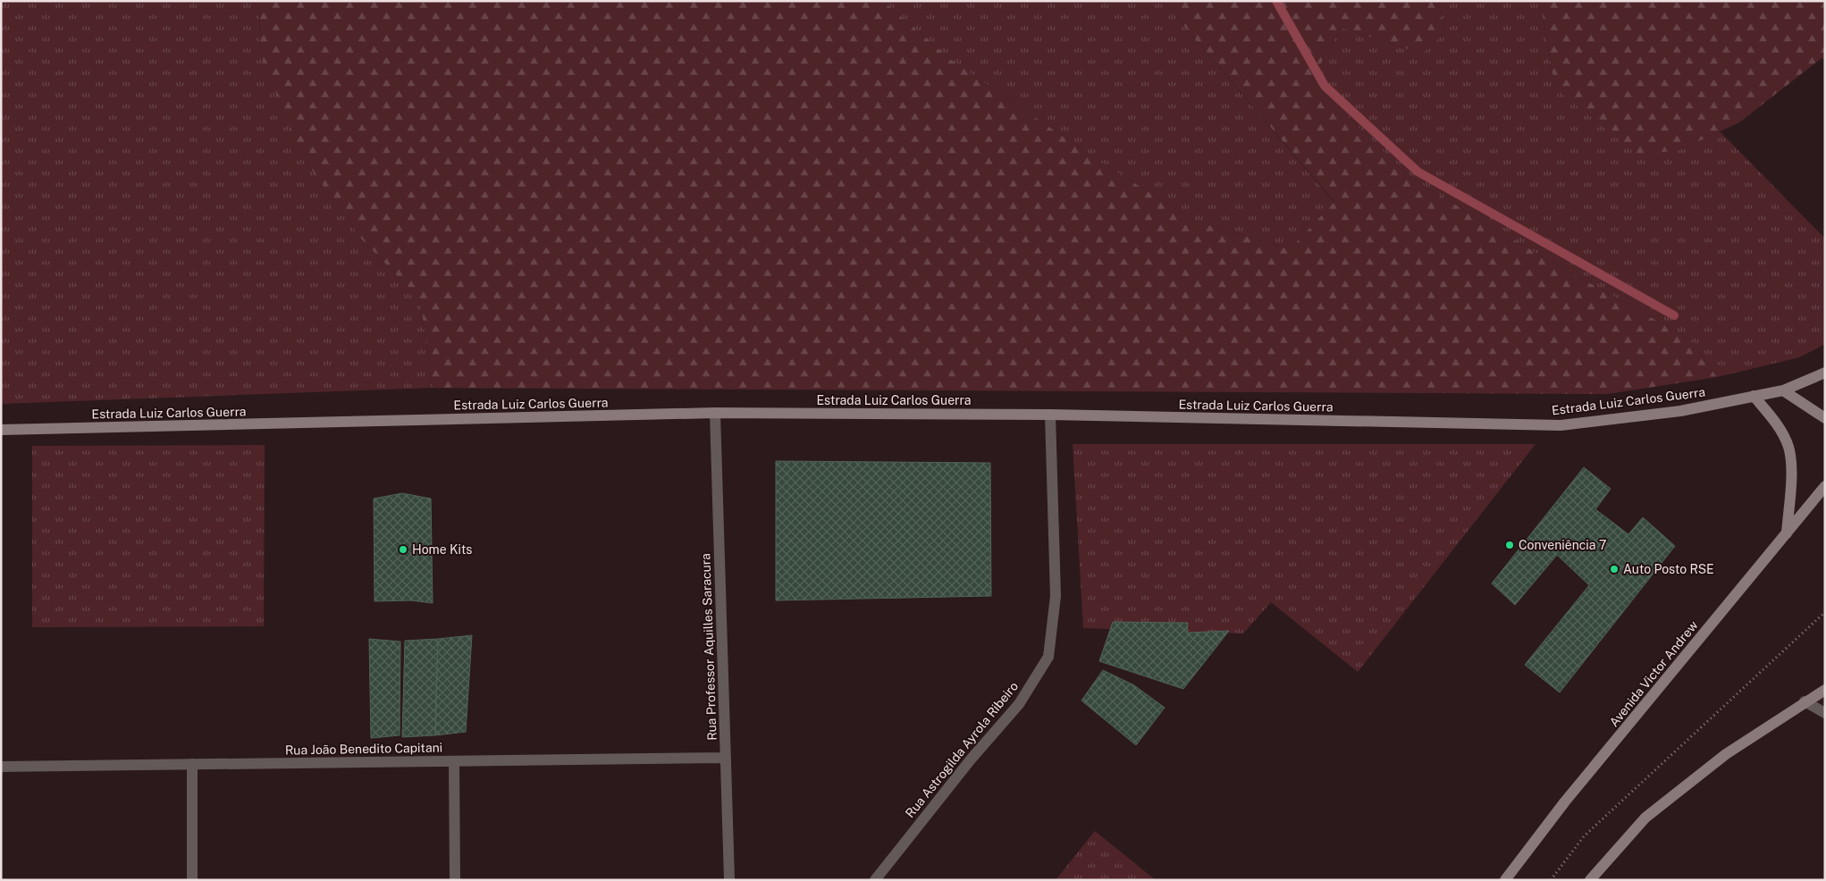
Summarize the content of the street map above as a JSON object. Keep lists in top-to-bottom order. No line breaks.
{"streets":{"street":["Estrada Luiz Carlos Guerra","Rua Professor Aquilles Saracura","Avenida Victor Andrew","Rua João Benedito Capitani","Rua Astrogilda Ayrola Ribeiro"]},"crossings":[["Estrada Luiz Carlos Guerra","Rua Professor Aquilles Saracura"],["Estrada Luiz Carlos Guerra","Rua Astrogilda Ayrola Ribeiro"],["Rua Professor Aquilles Saracura","Rua João Benedito Capitani"]],"places":["Conveniência 7","Home Kits","Auto Posto RSE"]}
